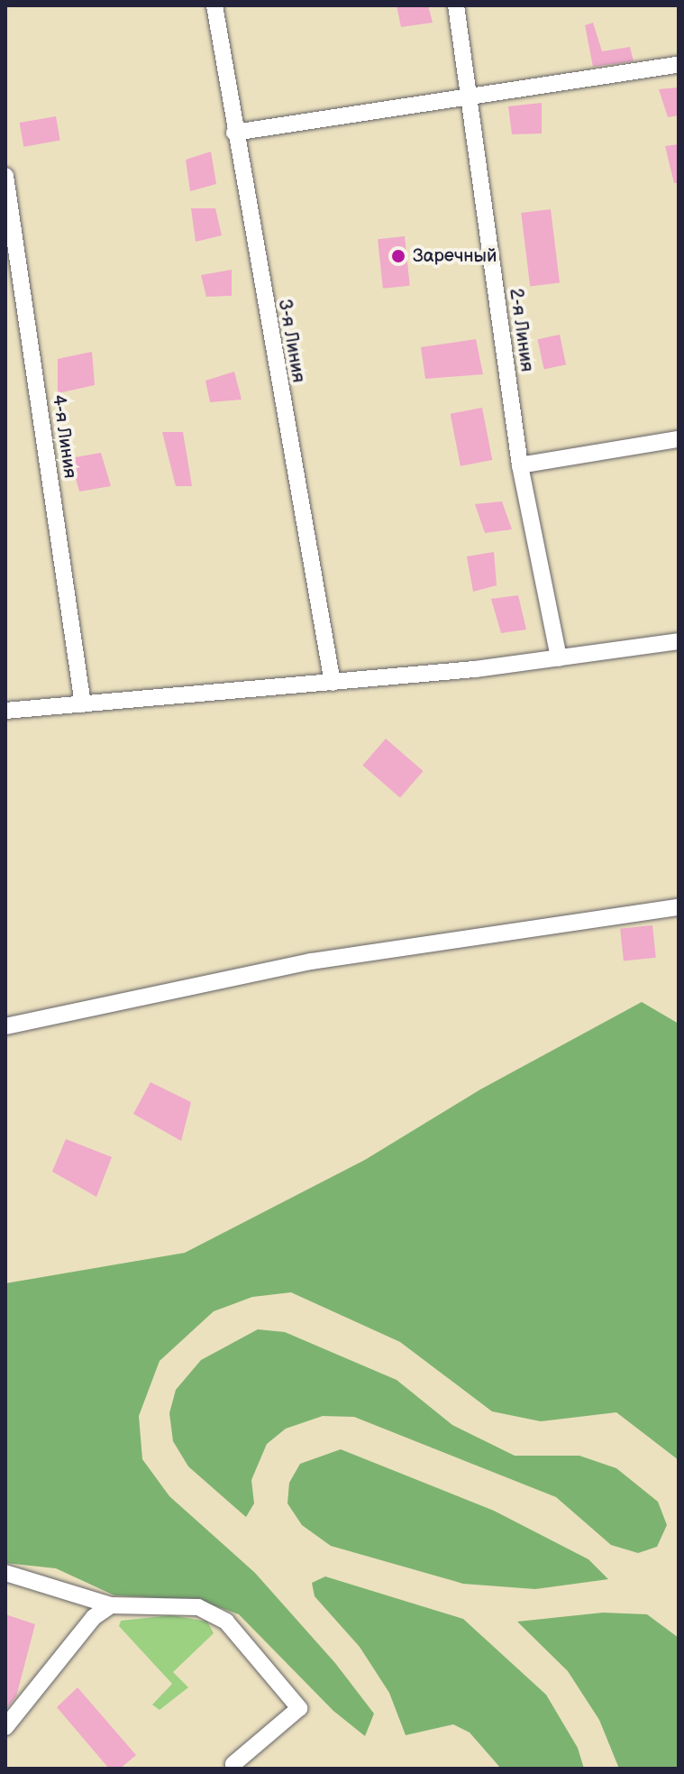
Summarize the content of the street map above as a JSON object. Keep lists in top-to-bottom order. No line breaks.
{"streets":{"street":["2-я Линия","3-я Линия","4-я Линия"]},"places":["Заречный"]}
